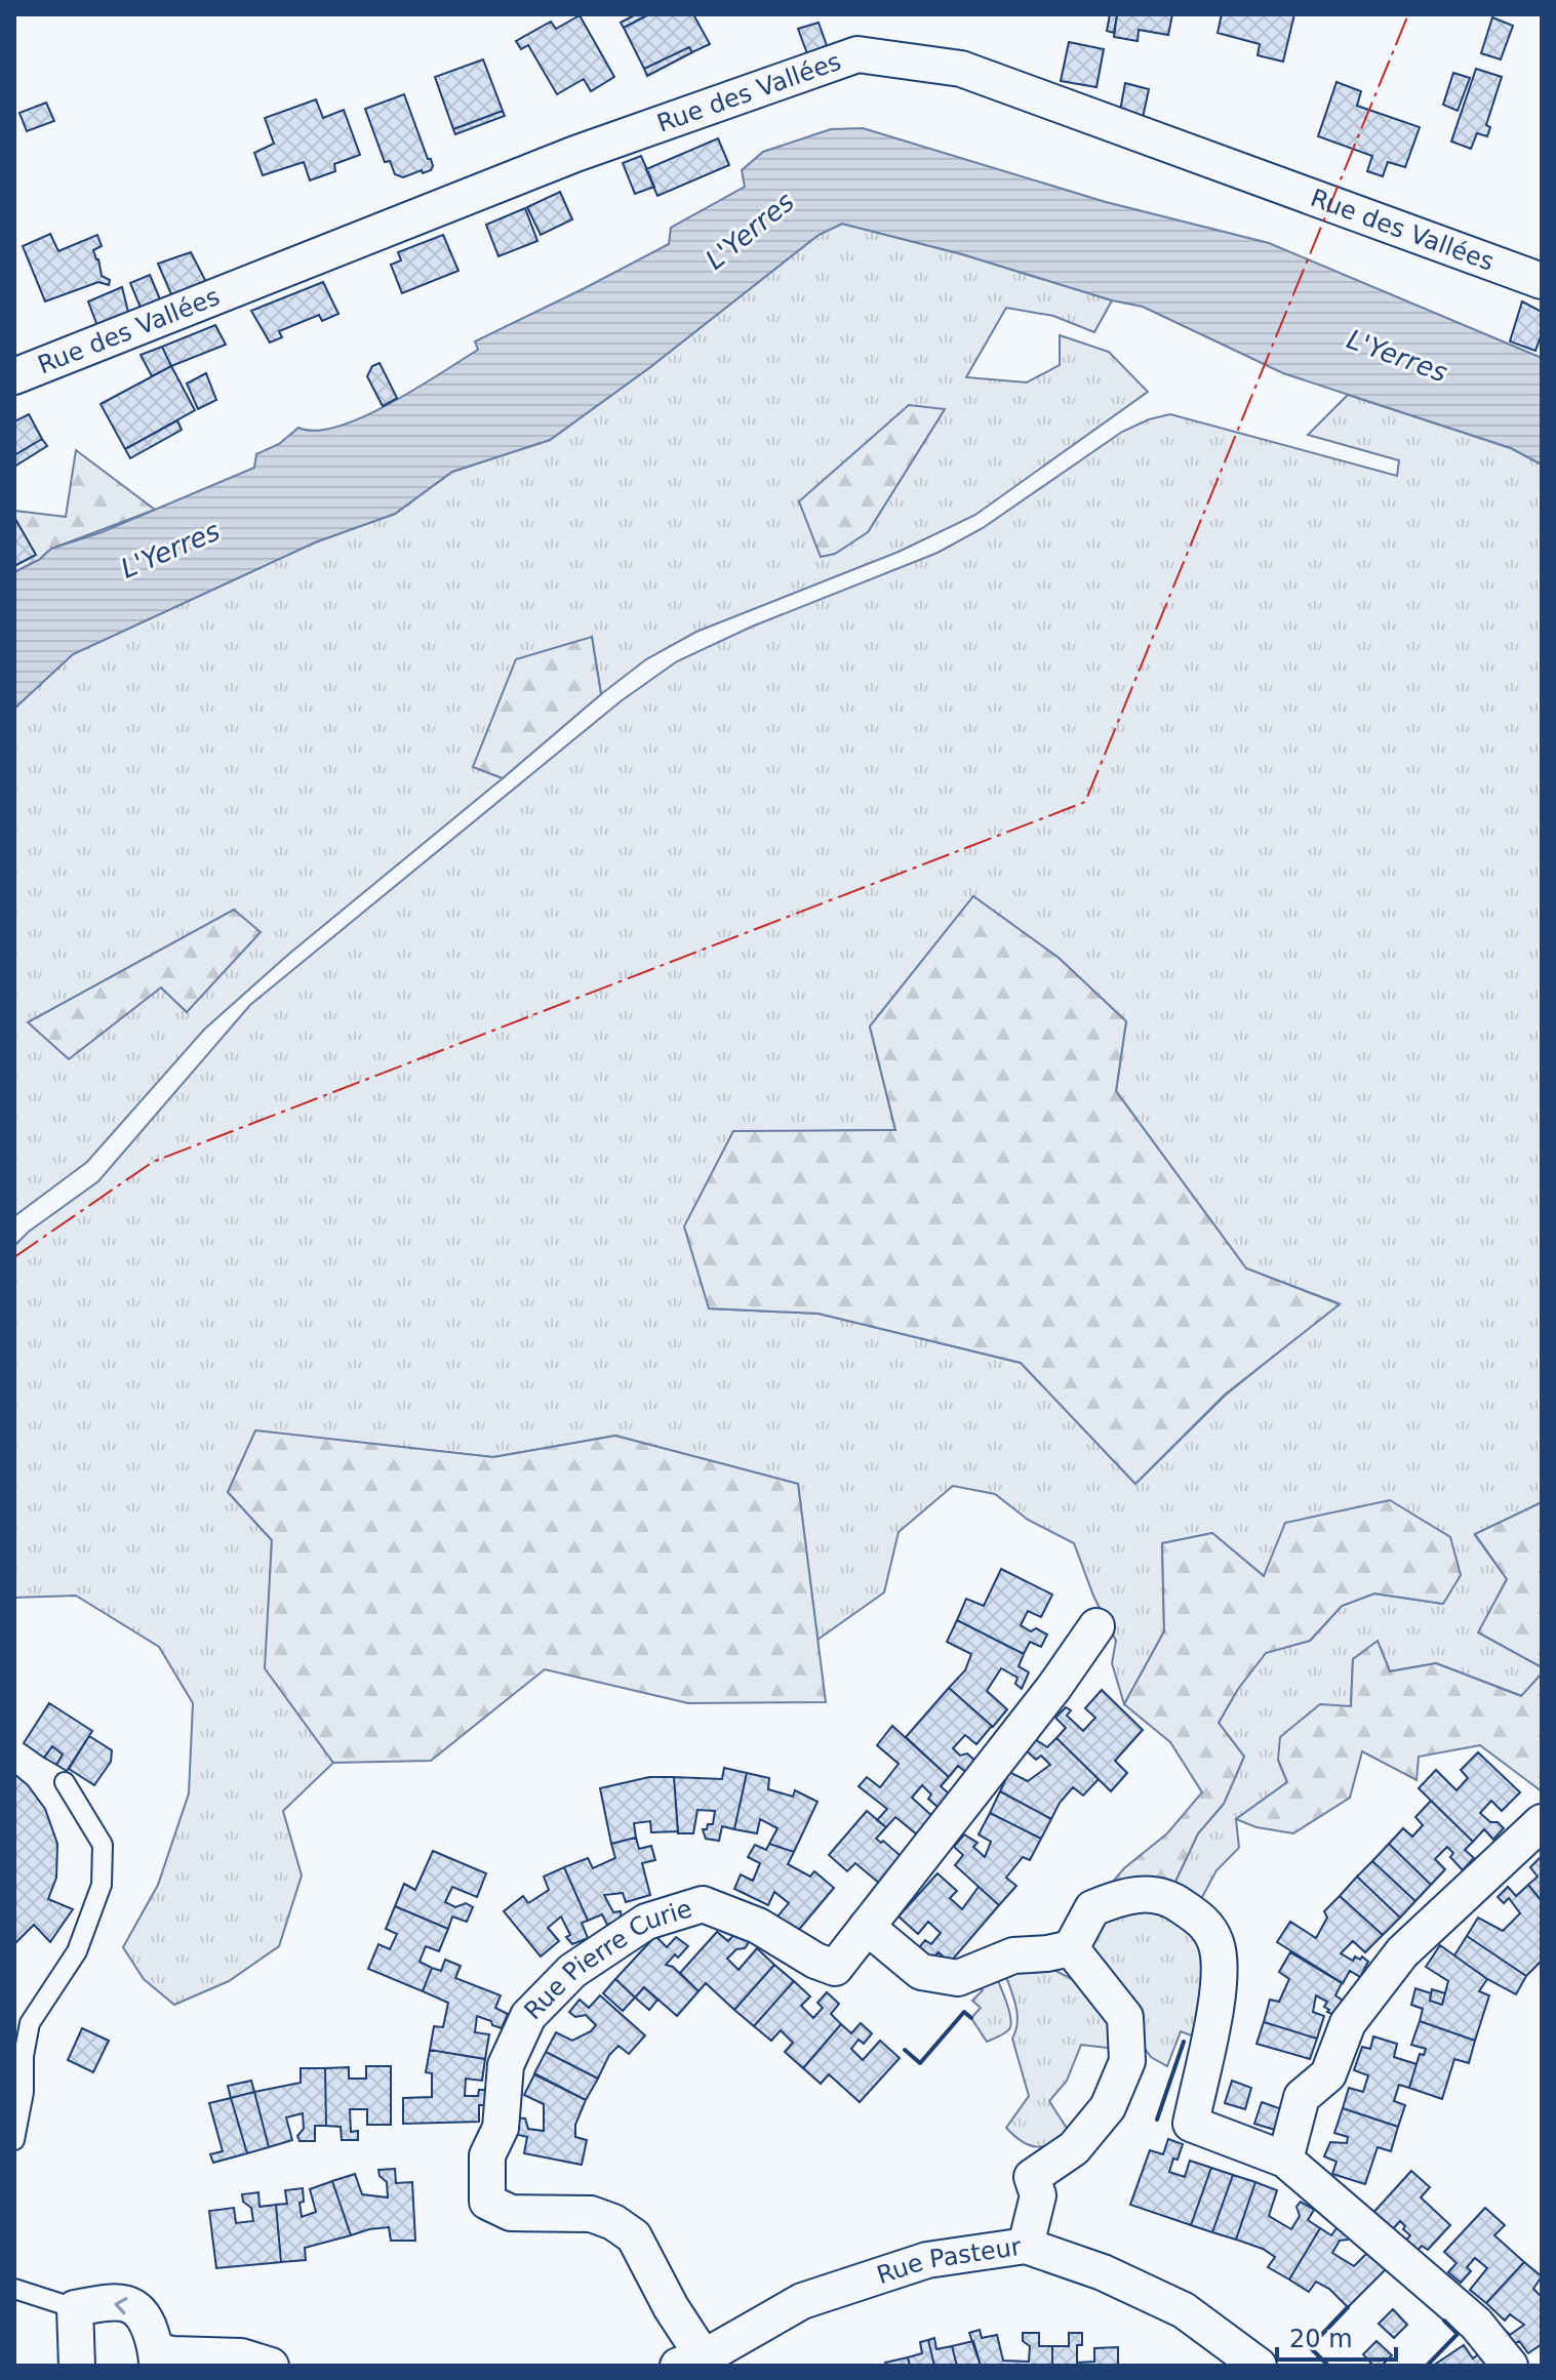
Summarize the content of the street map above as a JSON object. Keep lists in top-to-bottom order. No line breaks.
{"streets":{"street":["Rue des Vallées","Rue Pierre Curie","Rue Pasteur"]},"crossings":[["Rue Pierre Curie","Rue Pasteur"]],"water":["L'Yerres"],"scale_bar":"20 m"}
